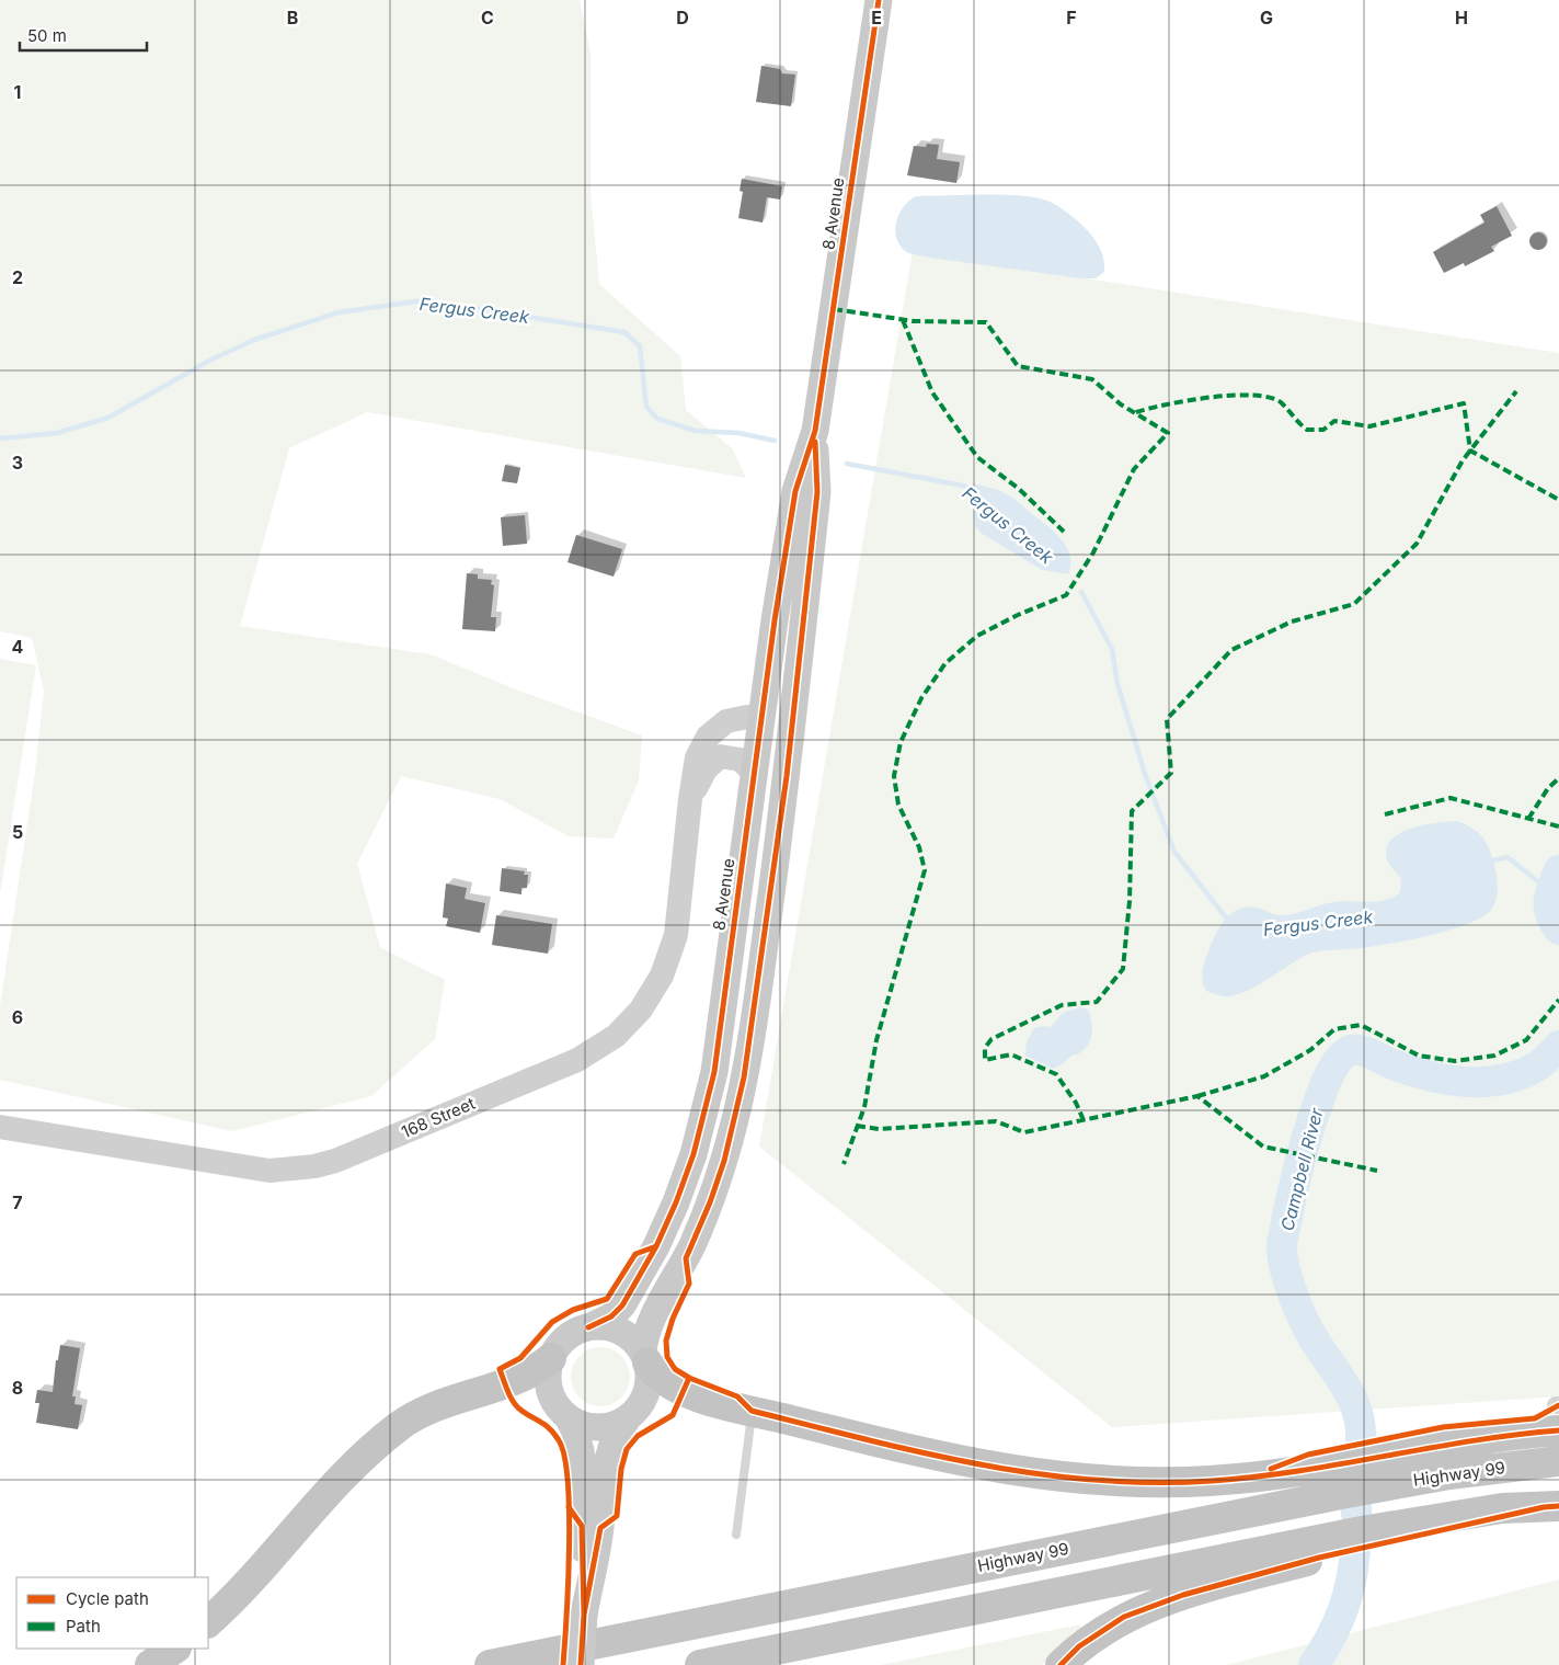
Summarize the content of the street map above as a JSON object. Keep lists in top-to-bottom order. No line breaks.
{"streets":{"highway":["Highway 99"],"main road":["8 Avenue","168 Street"]},"crossings":[["8 Avenue","168 Street"]],"water":["Fergus Creek","Campbell River"],"legend":["Cycle path","Path"],"scale_bar":"50 m","grid":{"columns":["B","C","D","E","F","G","H"],"rows":["1","2","3","4","5","6","7","8"]}}
